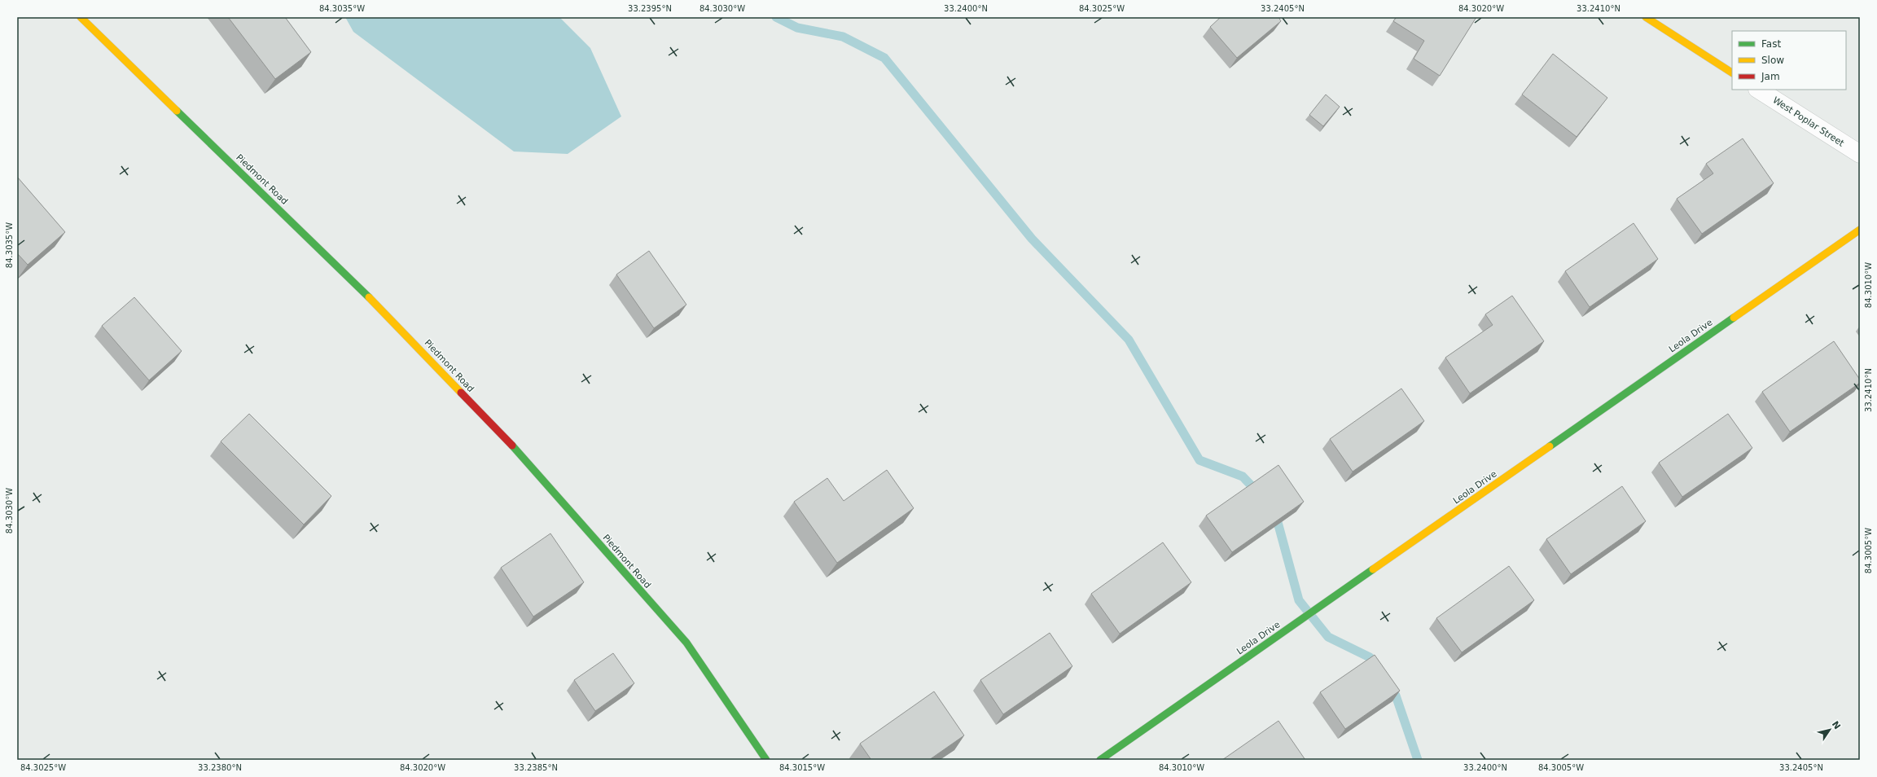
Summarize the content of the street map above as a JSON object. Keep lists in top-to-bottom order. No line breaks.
{"streets":{"street":["West Poplar Street","Piedmont Road","Leola Drive"]},"legend":["Fast","Slow","Jam"],"north":"top right","coordinates":["84.3035°W","33.2395°N","84.3030°W","33.2400°N","84.3025°W","33.2405°N","84.3020°W","33.2410°N","84.3010°W","84.3005°W","33.2380°N","33.2385°N","84.3015°W"]}
